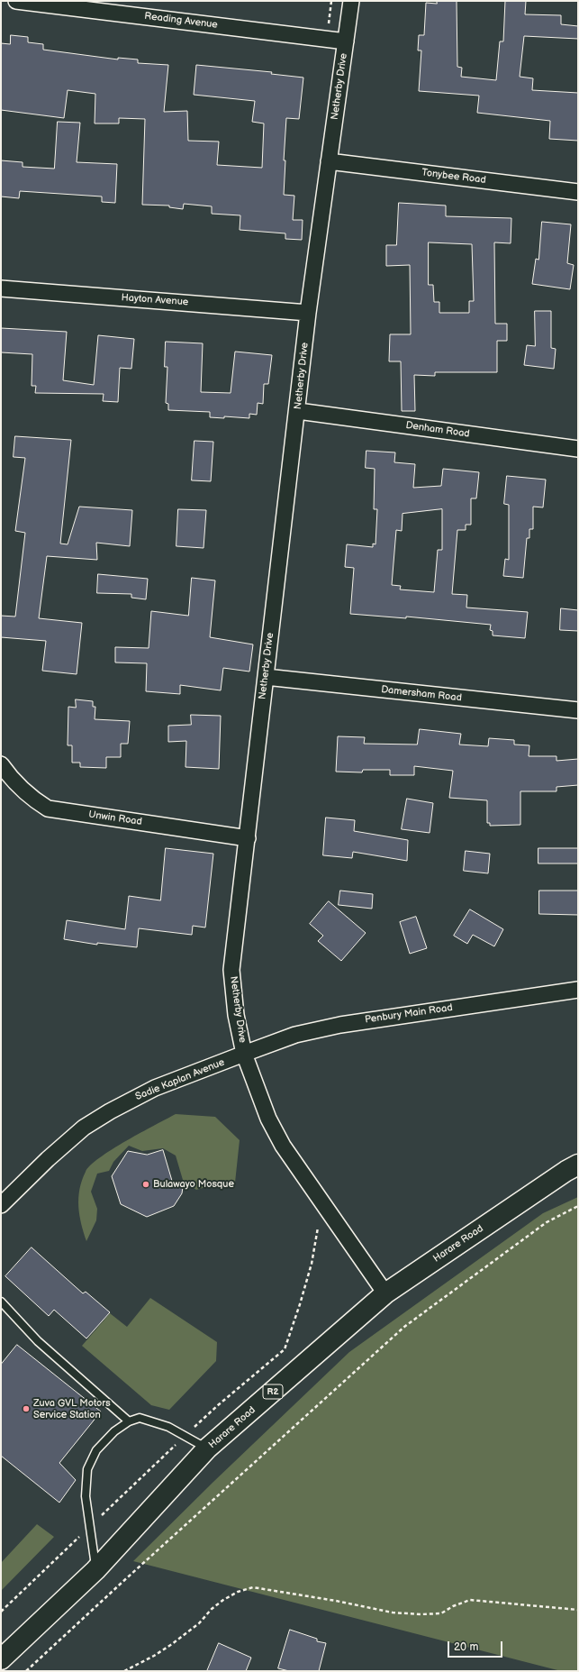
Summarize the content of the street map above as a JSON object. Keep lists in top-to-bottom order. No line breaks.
{"streets":{"highway":["Harare Road","R2"],"street":["Reading Avenue","Netherby Drive","Tonybee Road","Hayton Avenue","Denham Road","Damersham Road","Unwin Road","Penbury Main Road","Sadie Kaplan Avenue"]},"crossings":[["Reading Avenue","Netherby Drive"],["Netherby Drive","Tonybee Road"],["Netherby Drive","Hayton Avenue"],["Netherby Drive","Denham Road"],["Netherby Drive","Damersham Road"],["Netherby Drive","Unwin Road"],["Netherby Drive","Penbury Main Road"],["Netherby Drive","Sadie Kaplan Avenue"],["Netherby Drive","Harare Road"],["Penbury Main Road","Sadie Kaplan Avenue"]],"places":["Bulawayo Mosque","Zuva GVL Motors Service Station"],"scale_bar":"20 m"}
